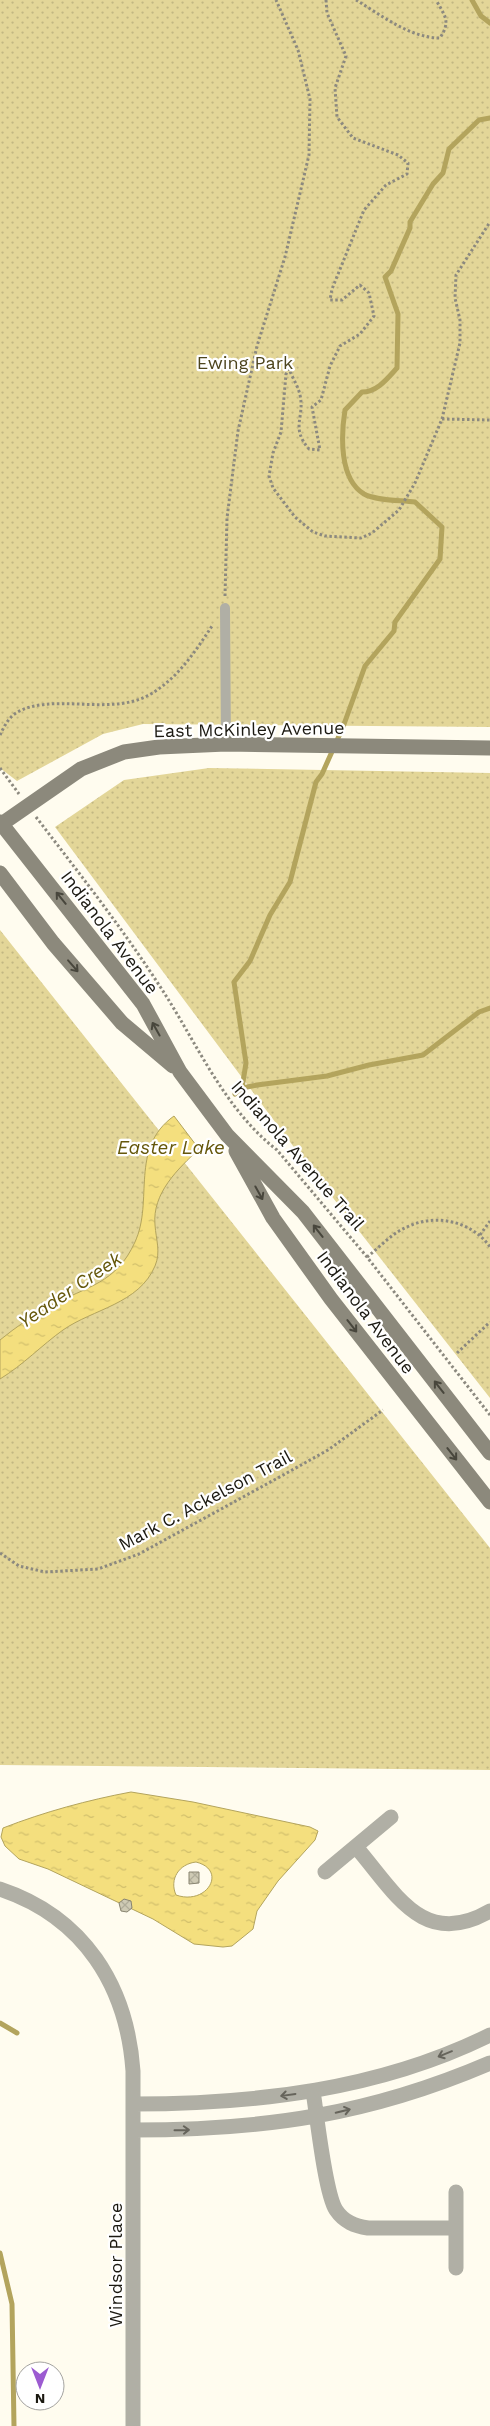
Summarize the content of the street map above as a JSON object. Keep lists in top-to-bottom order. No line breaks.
{"streets":{"main road":["East McKinley Avenue","Indianola Avenue"],"street":["Windsor Place"],"path":["Indianola Avenue Trail","Mark C. Ackelson Trail"]},"crossings":[["East McKinley Avenue","Indianola Avenue"]],"water":["Easter Lake","Yeader Creek"],"parks":["Ewing Park"],"north":"bottom"}
